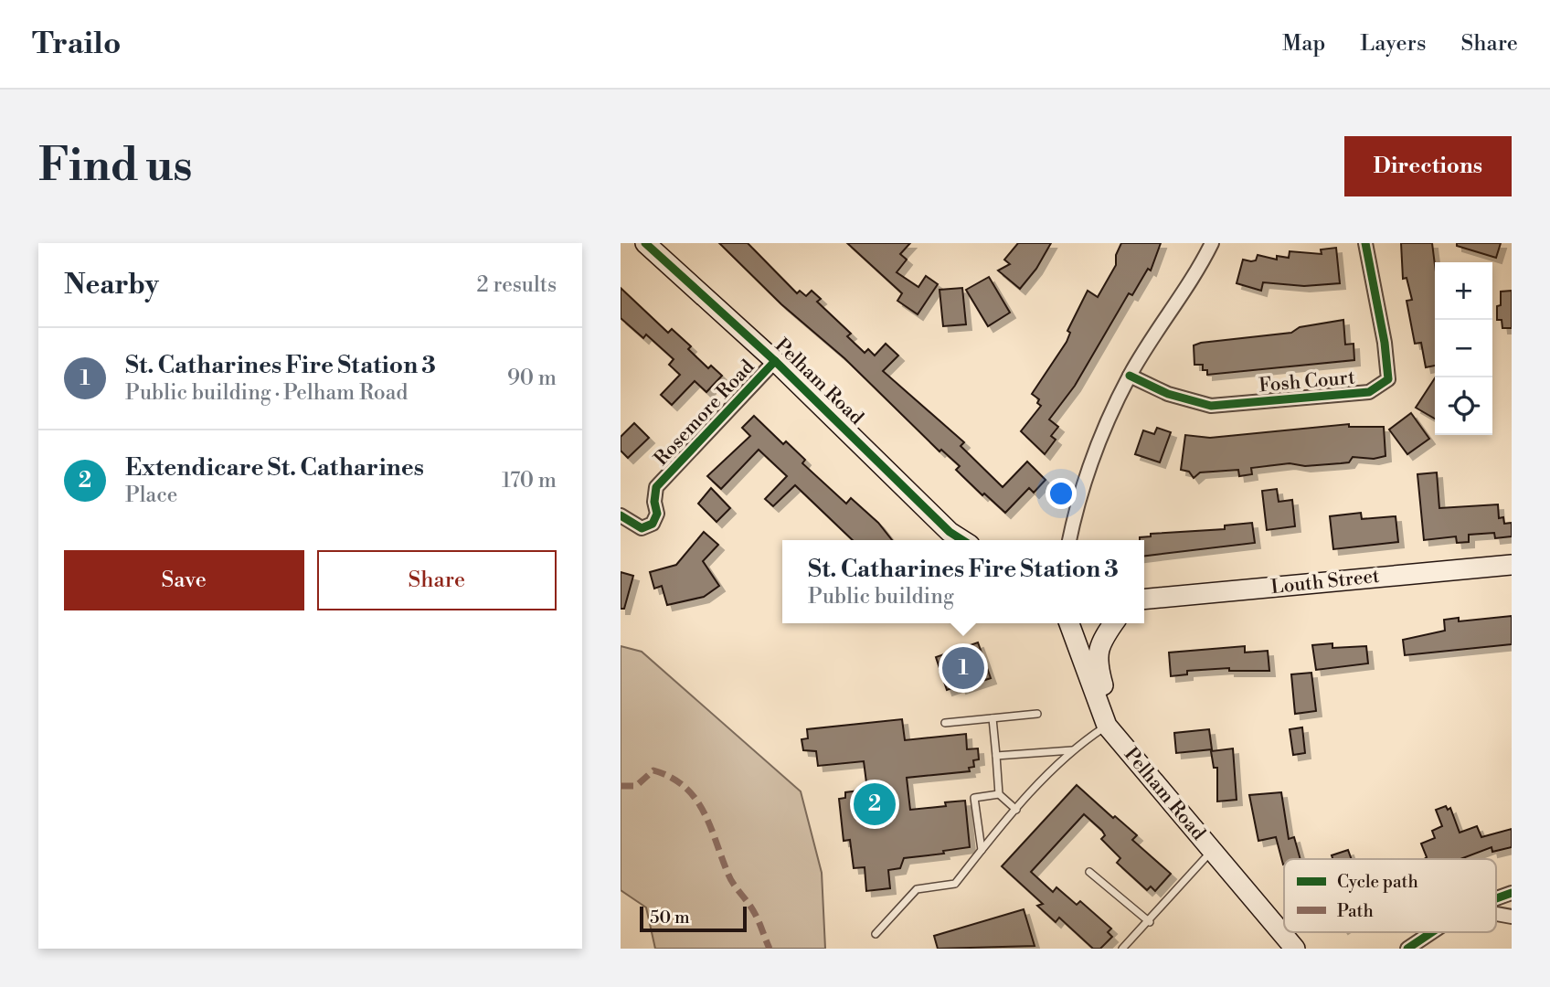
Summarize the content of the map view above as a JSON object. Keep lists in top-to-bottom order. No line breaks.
{"streets":{"main road":["Pelham Road","Louth Street"],"street":["Fosh Court","Rosemore Road"]},"crossings":[["Pelham Road","Rosemore Road"]],"legend":["Cycle path","Path"],"scale_bar":"50 m","page":{"header":"Trailo","nav":["Map","Layers","Share"],"buttons":["Directions",["Save","Share"]],"title":"Find us","heading":["Nearby","2 results"],"map_buttons":["+","−"],"list":[{"mark":"1","name":"St. Catharines Fire Station 3","note":"Public building · Pelham Road","value":"90 m"},{"mark":"2","name":"Extendicare St. Catharines","note":"Place","value":"170 m"}],"popup":["St. Catharines Fire Station 3","Public building"],"pins":["1","2"],"scale":"50 m"}}
